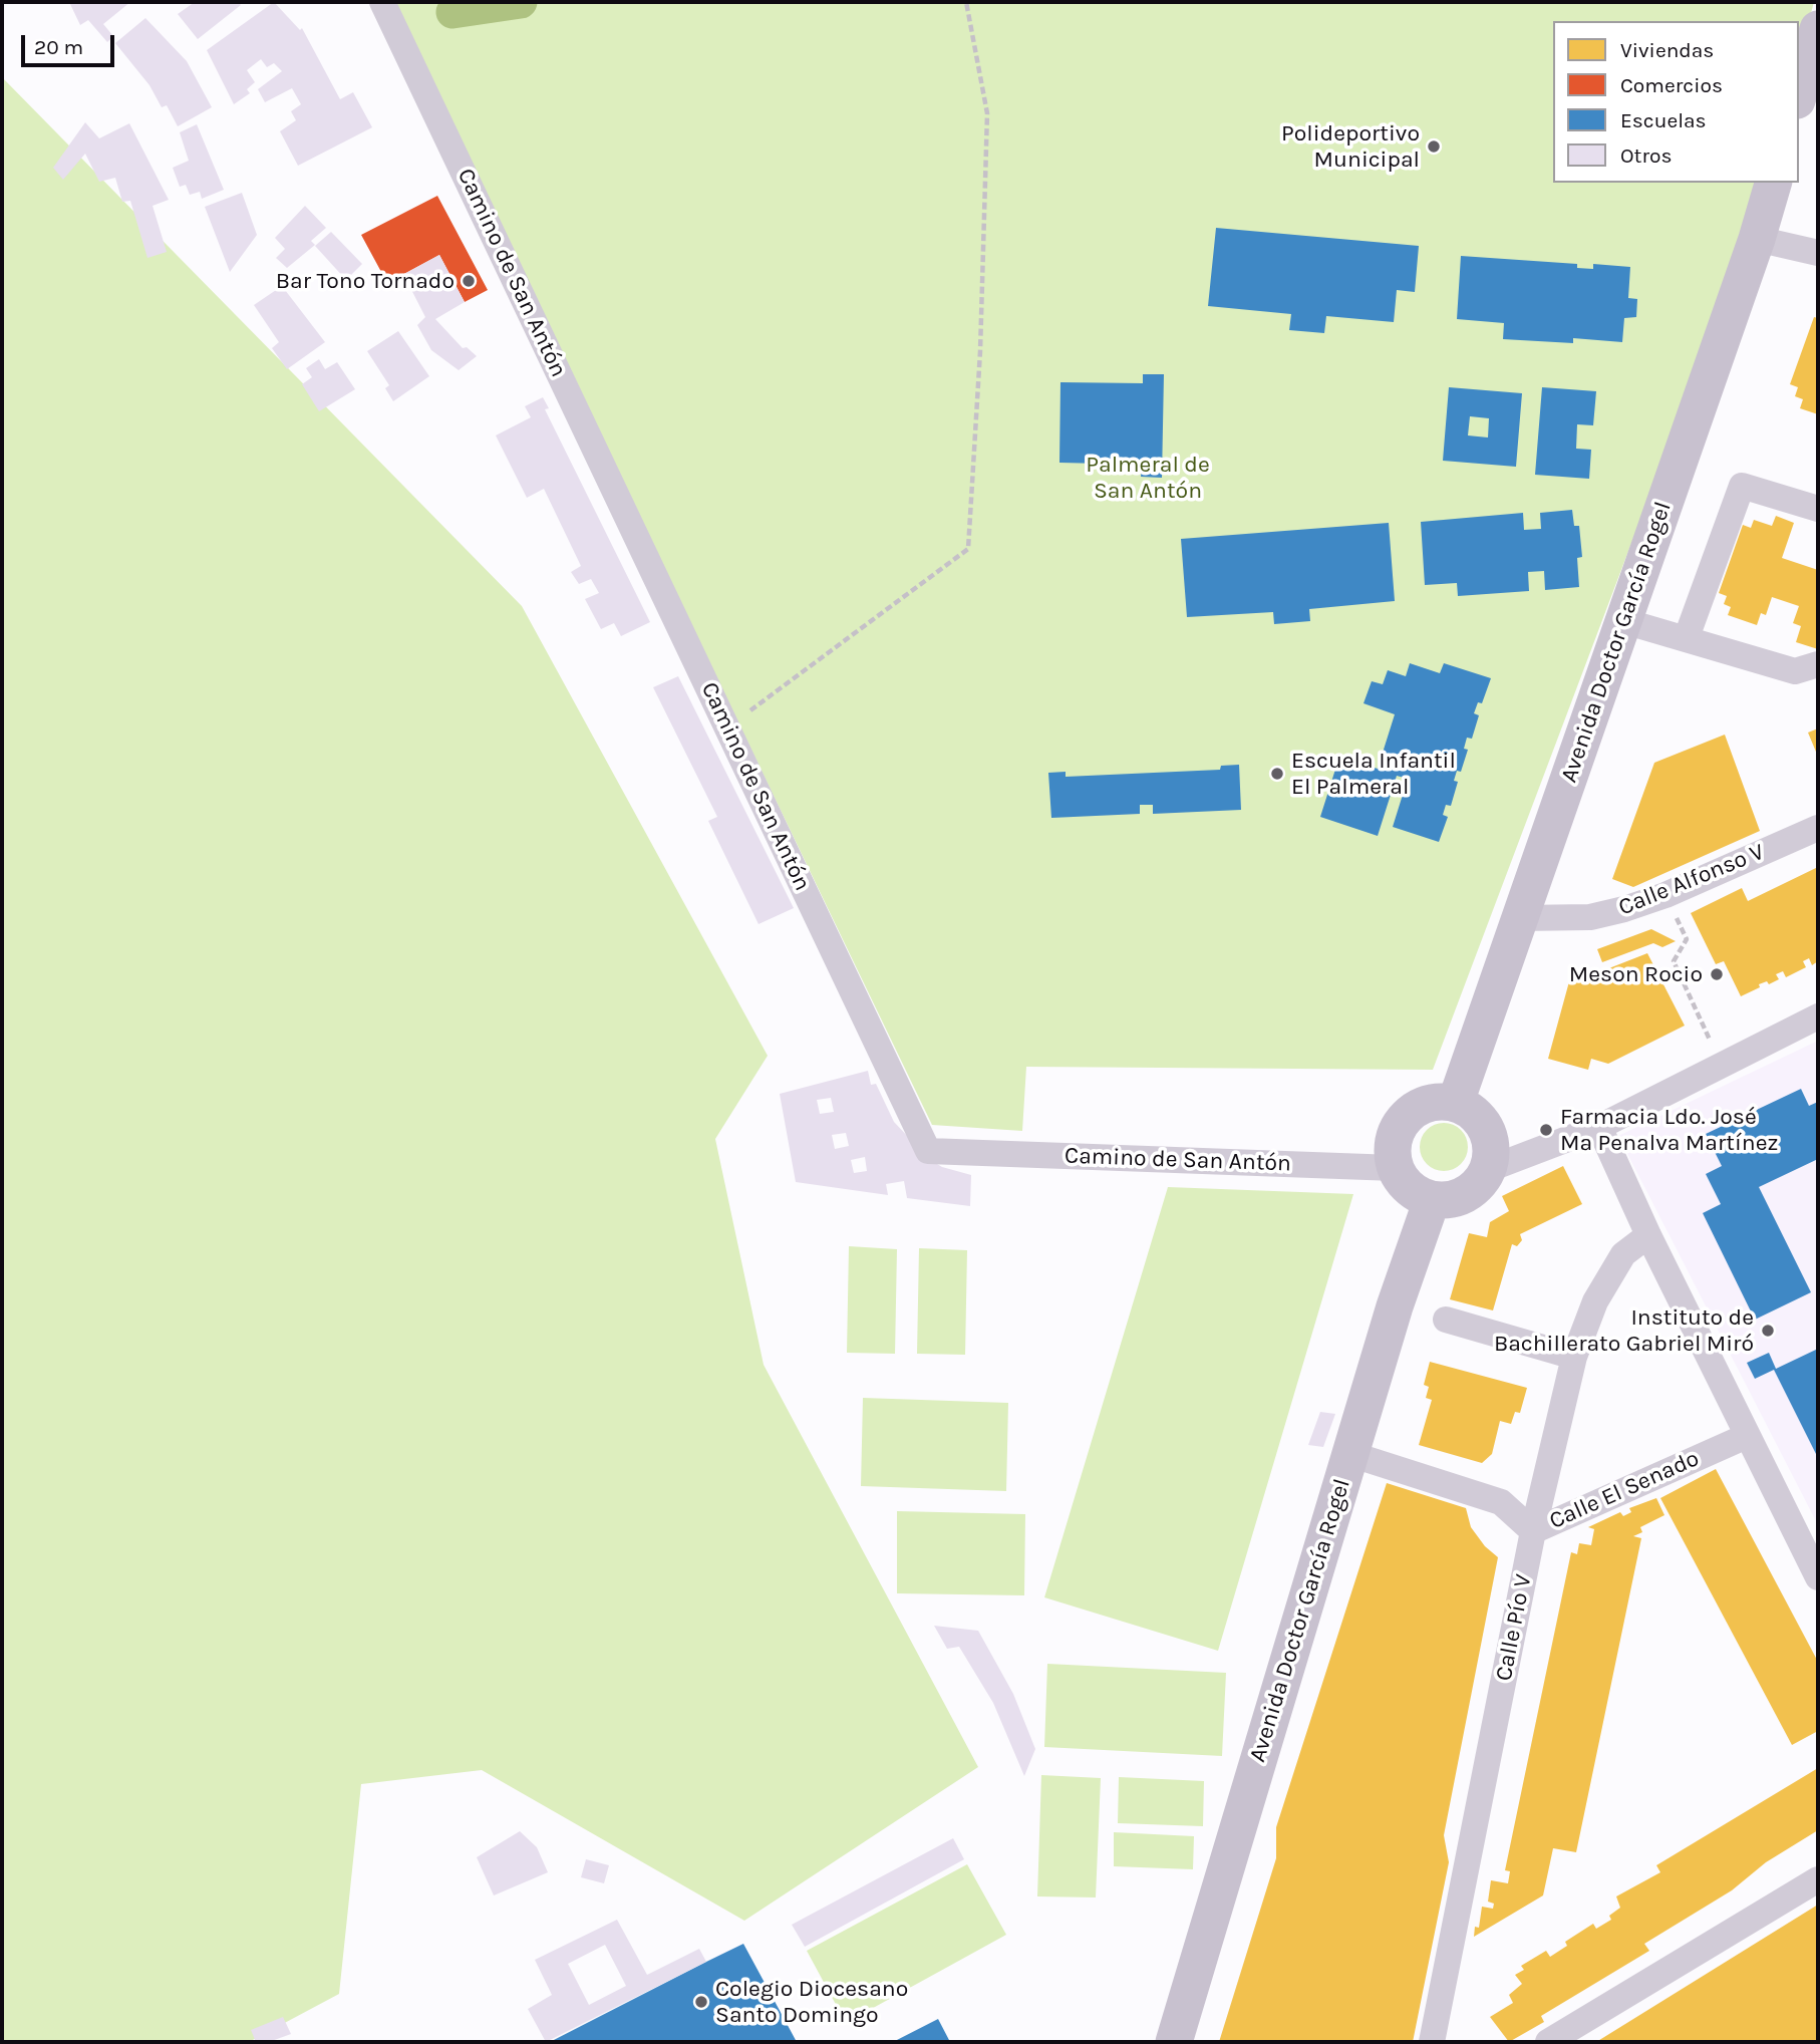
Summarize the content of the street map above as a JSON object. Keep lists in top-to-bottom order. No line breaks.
{"streets":{"street":["Camino de San Antón","Avenida Doctor García Rogel","Calle Alfonso V","Calle El Senado","Calle Pío V"]},"crossings":[["Camino de San Antón","Avenida Doctor García Rogel"],["Avenida Doctor García Rogel","Calle Alfonso V"],["Avenida Doctor García Rogel","Calle El Senado"],["Calle El Senado","Calle Pío V"]],"parks":["Palmeral de San Antón"],"places":["Polideportivo Municipal","Bar Tono Tornado","Escuela Infantil El Palmeral","Meson Rocio","Farmacia Ldo. José Mª Penalva Martínez","Instituto de Bachillerato Gabriel Miró","Colegio Diocesano Santo Domingo"],"legend":["Viviendas","Comercios","Escuelas","Otros"],"scale_bar":"20 m"}
